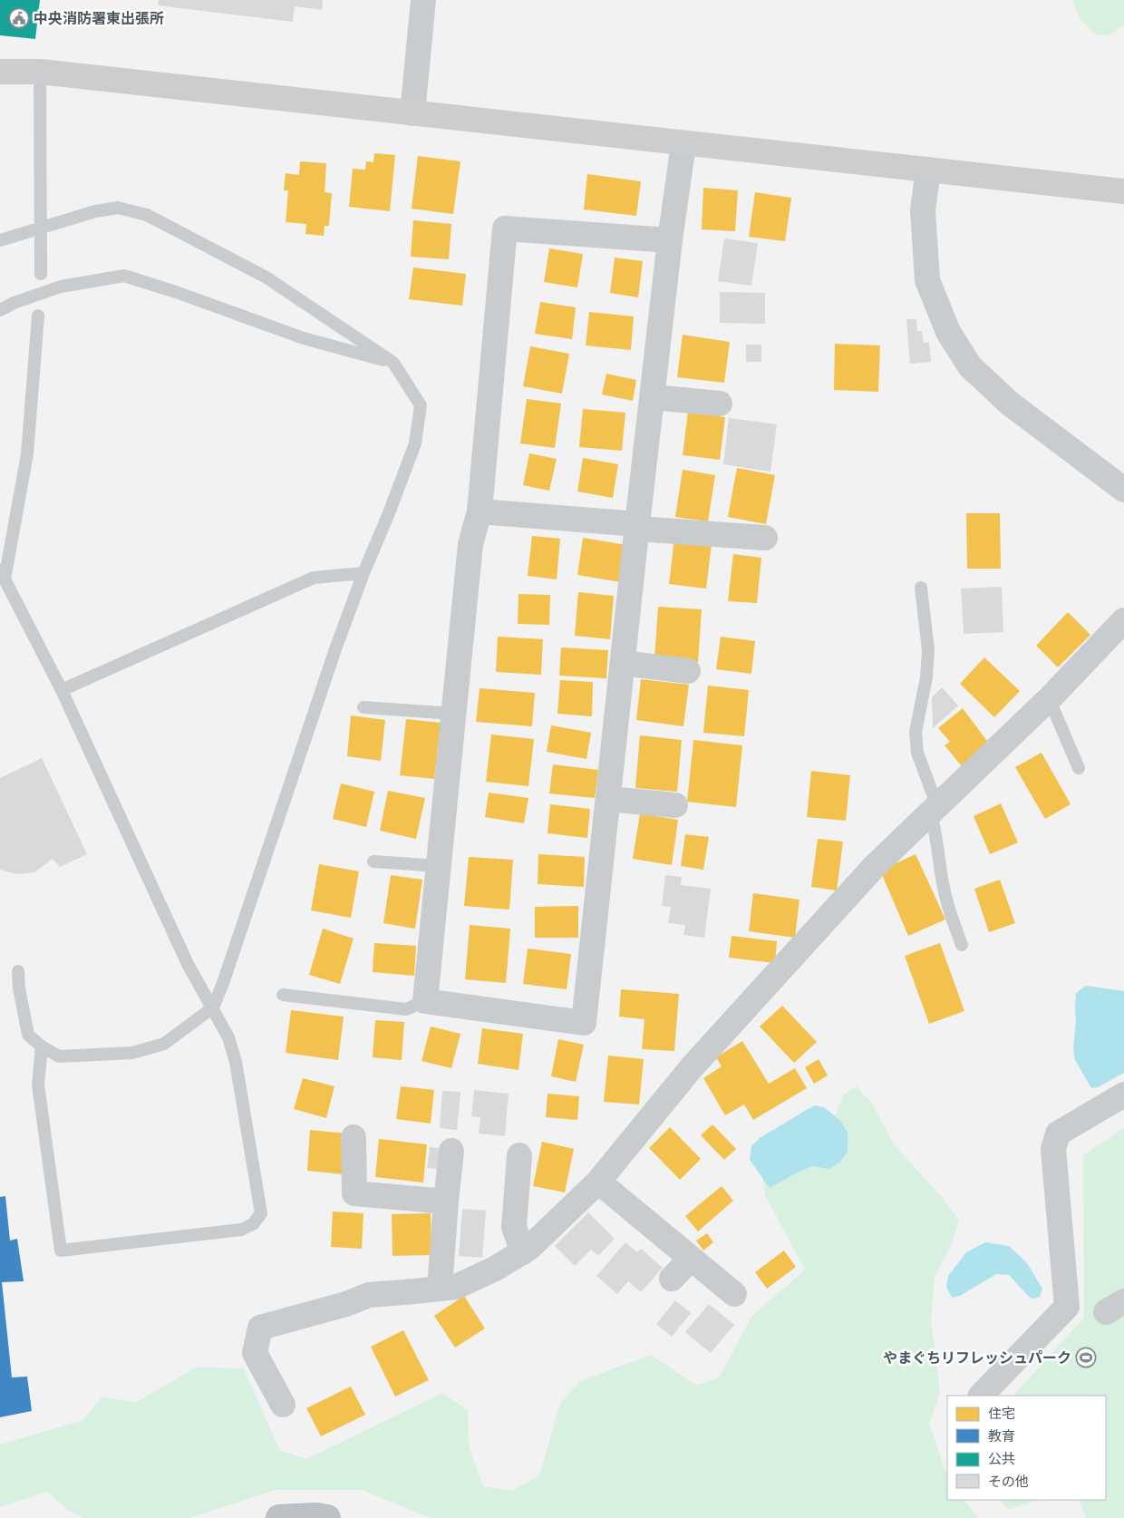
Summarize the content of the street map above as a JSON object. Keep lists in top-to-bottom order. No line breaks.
{"places":{"public building":["中央消防署東出張所"],"sports":["やまぐちリフレッシュパーク"]},"legend":["住宅","教育","公共","その他"]}
